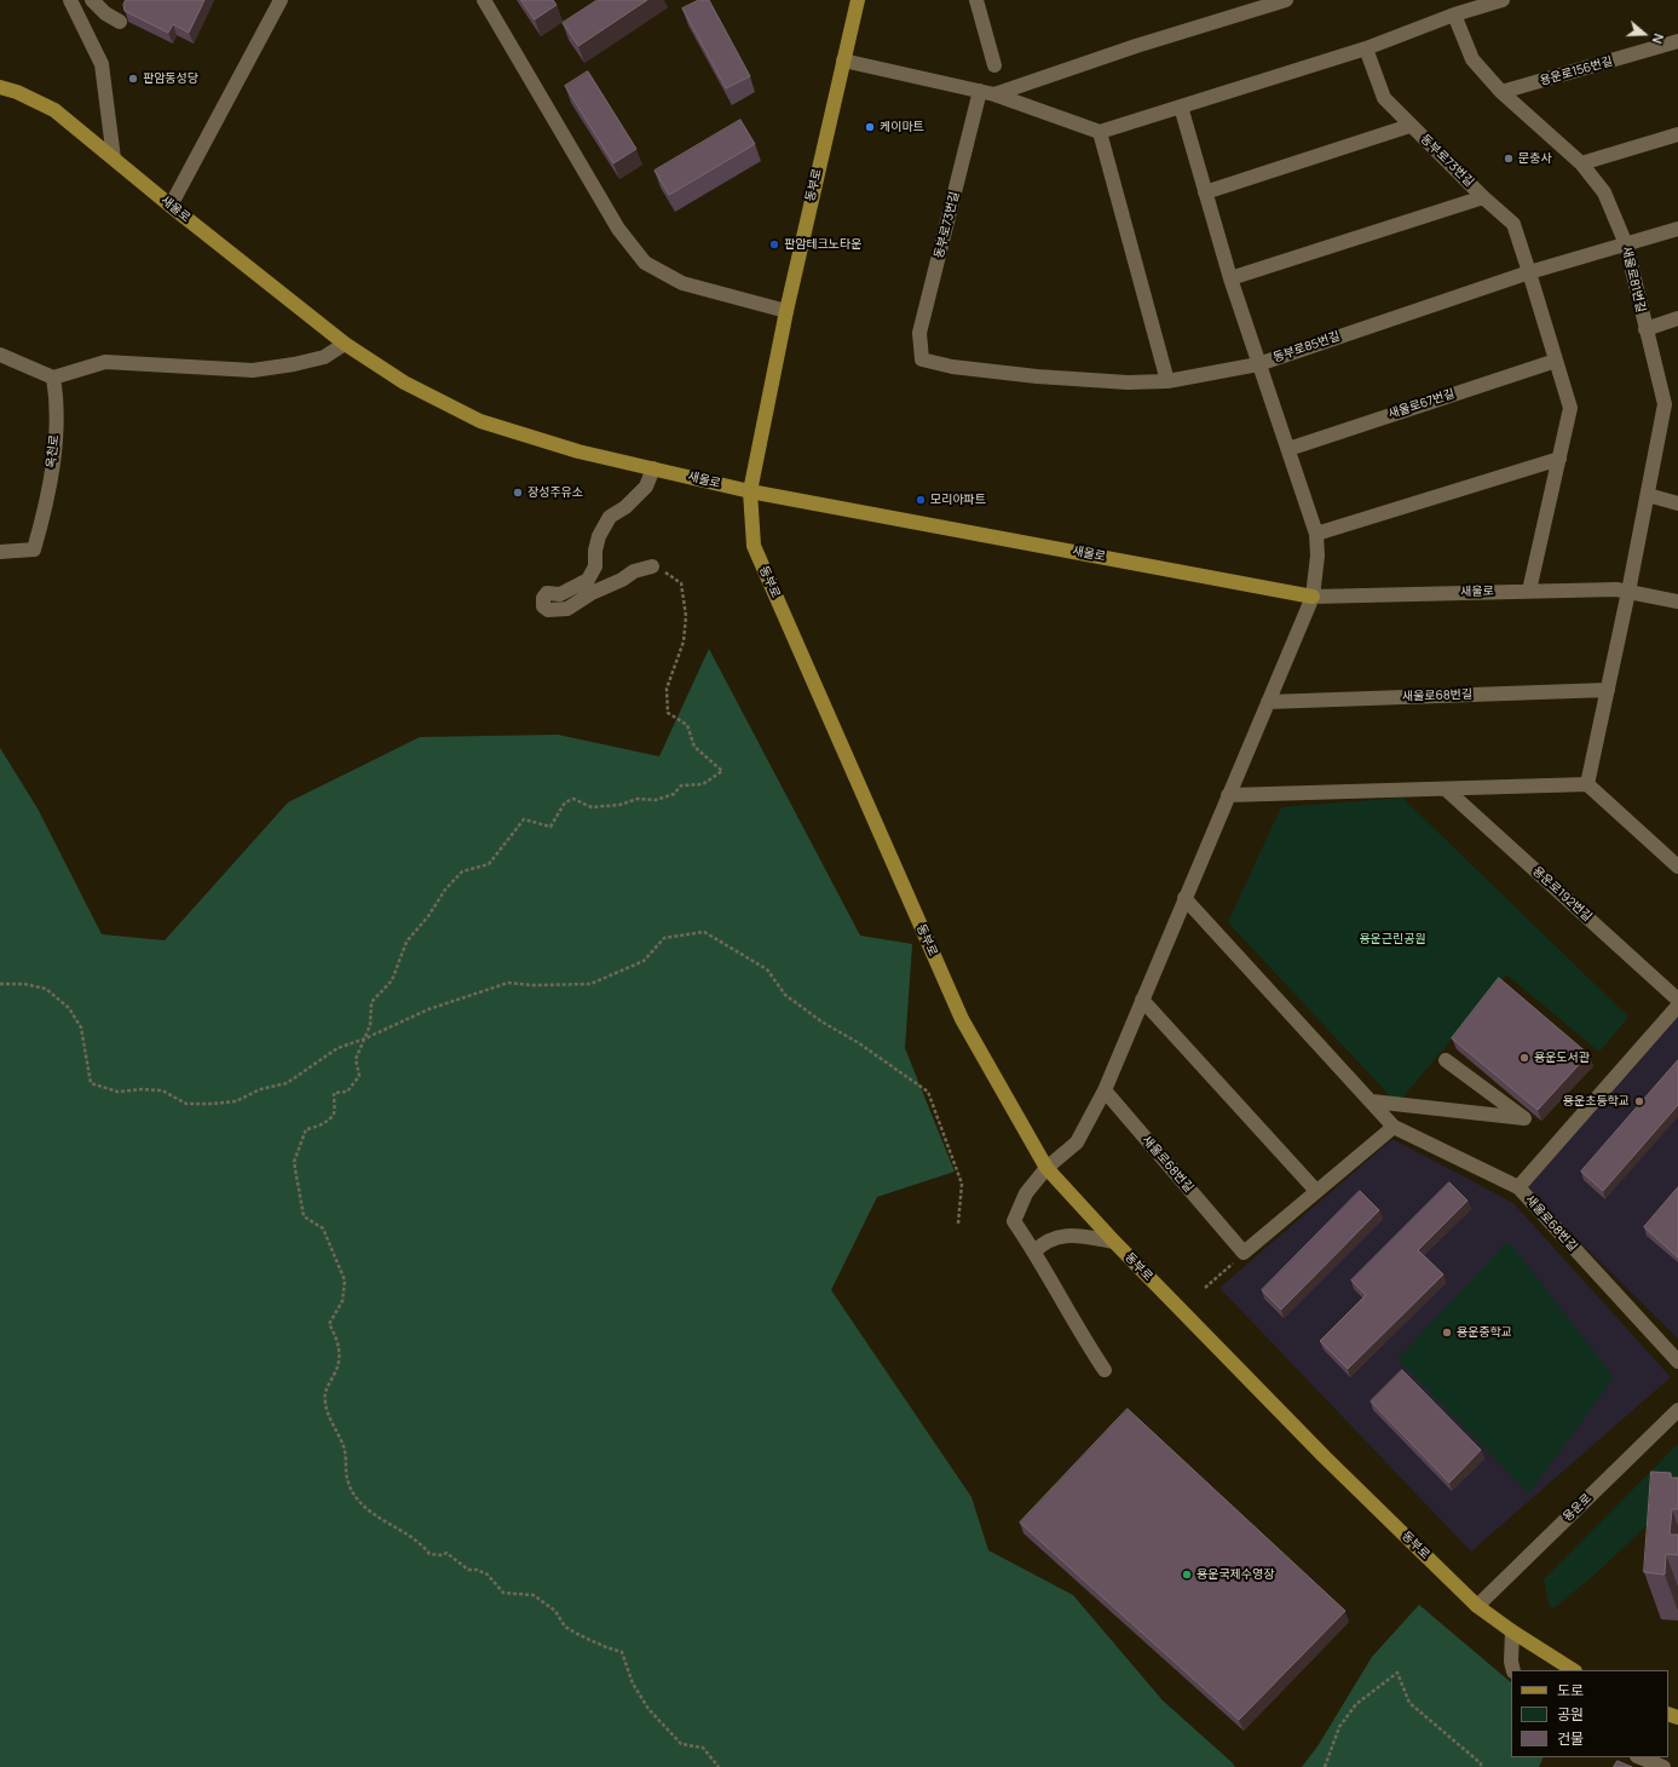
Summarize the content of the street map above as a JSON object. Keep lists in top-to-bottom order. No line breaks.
{"streets":{"main road":["동부로","새울로"],"street":["용운로156번길","동부로73번길","새울로81번길","동부로85번길","새울로67번길","옥천로","새울로68번길","용운로192번길","용운로"]},"crossings":[["용운로156번길","새울로81번길"],["동부로73번길","동부로85번길"],["동부로","새울로"],["동부로","용운로"],["새울로","새울로81번길"],["새울로81번길","동부로85번길"]],"parks":["용운근린공원"],"places":["판암동성당","케이마트","문충사","판암테크노타운","장성주유소","모리아파트","용운도서관","용운초등학교","용운중학교","용운국제수영장"],"legend":["도로","공원","건물"],"north":"right"}
